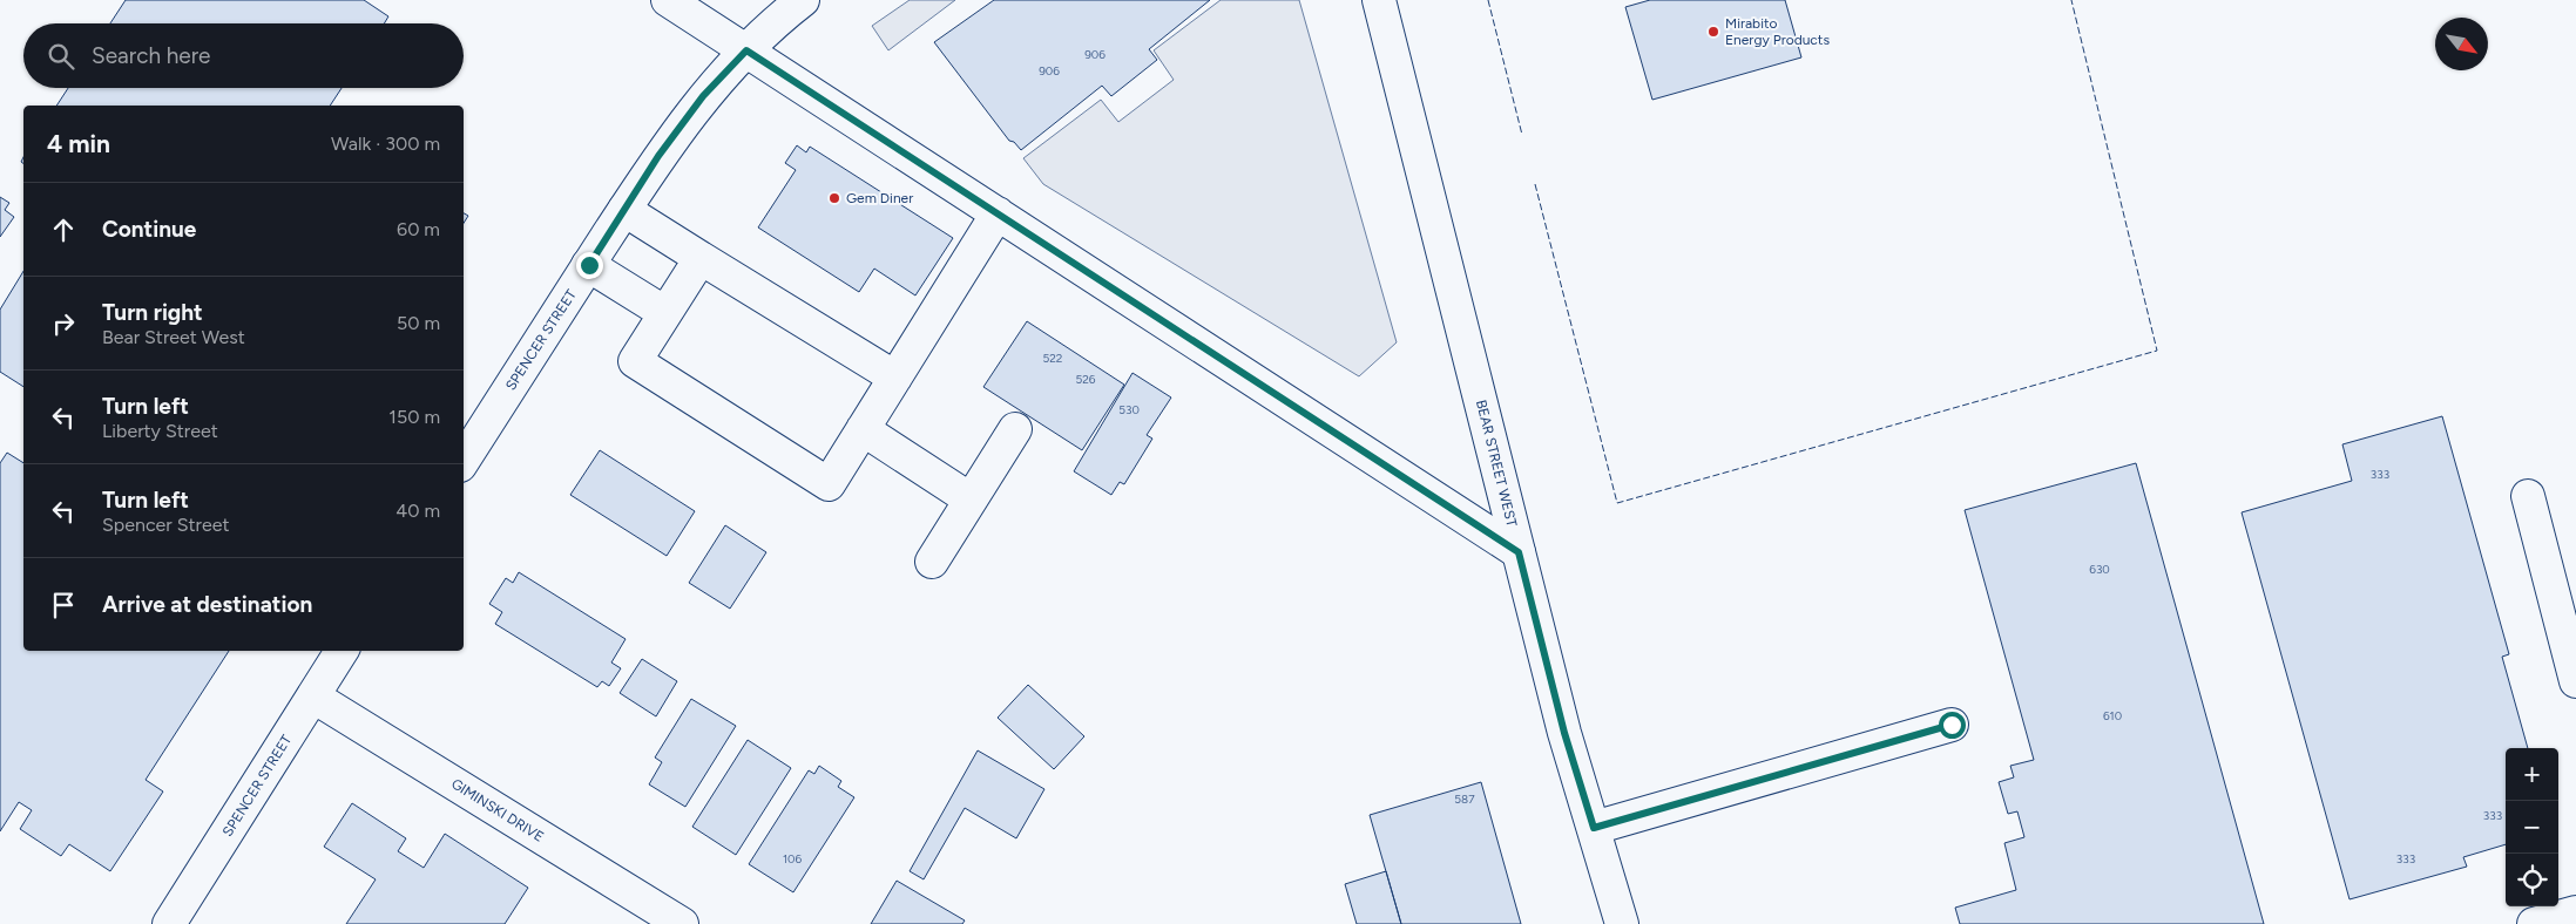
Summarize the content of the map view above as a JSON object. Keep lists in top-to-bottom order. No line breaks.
{"streets":{"main road":["SPENCER STREET","BEAR STREET WEST","GIMINSKI DRIVE"]},"crossings":[["SPENCER STREET","GIMINSKI DRIVE"]],"places":["Mirabito Energy Products","Gem Diner"],"house_numbers":["906","906","522","526","530","333","630","610","587","333","106","333"],"north":"bottom right","page":{"search":"Search here","heading":["4 min","Walk · 300 m"],"list":[["Continue","60 m"],["Turn right","Bear Street West","50 m"],["Turn left","Liberty Street","150 m"],["Turn left","Spencer Street","40 m"],"Arrive at destination"],"map_buttons":["+","−"]}}
